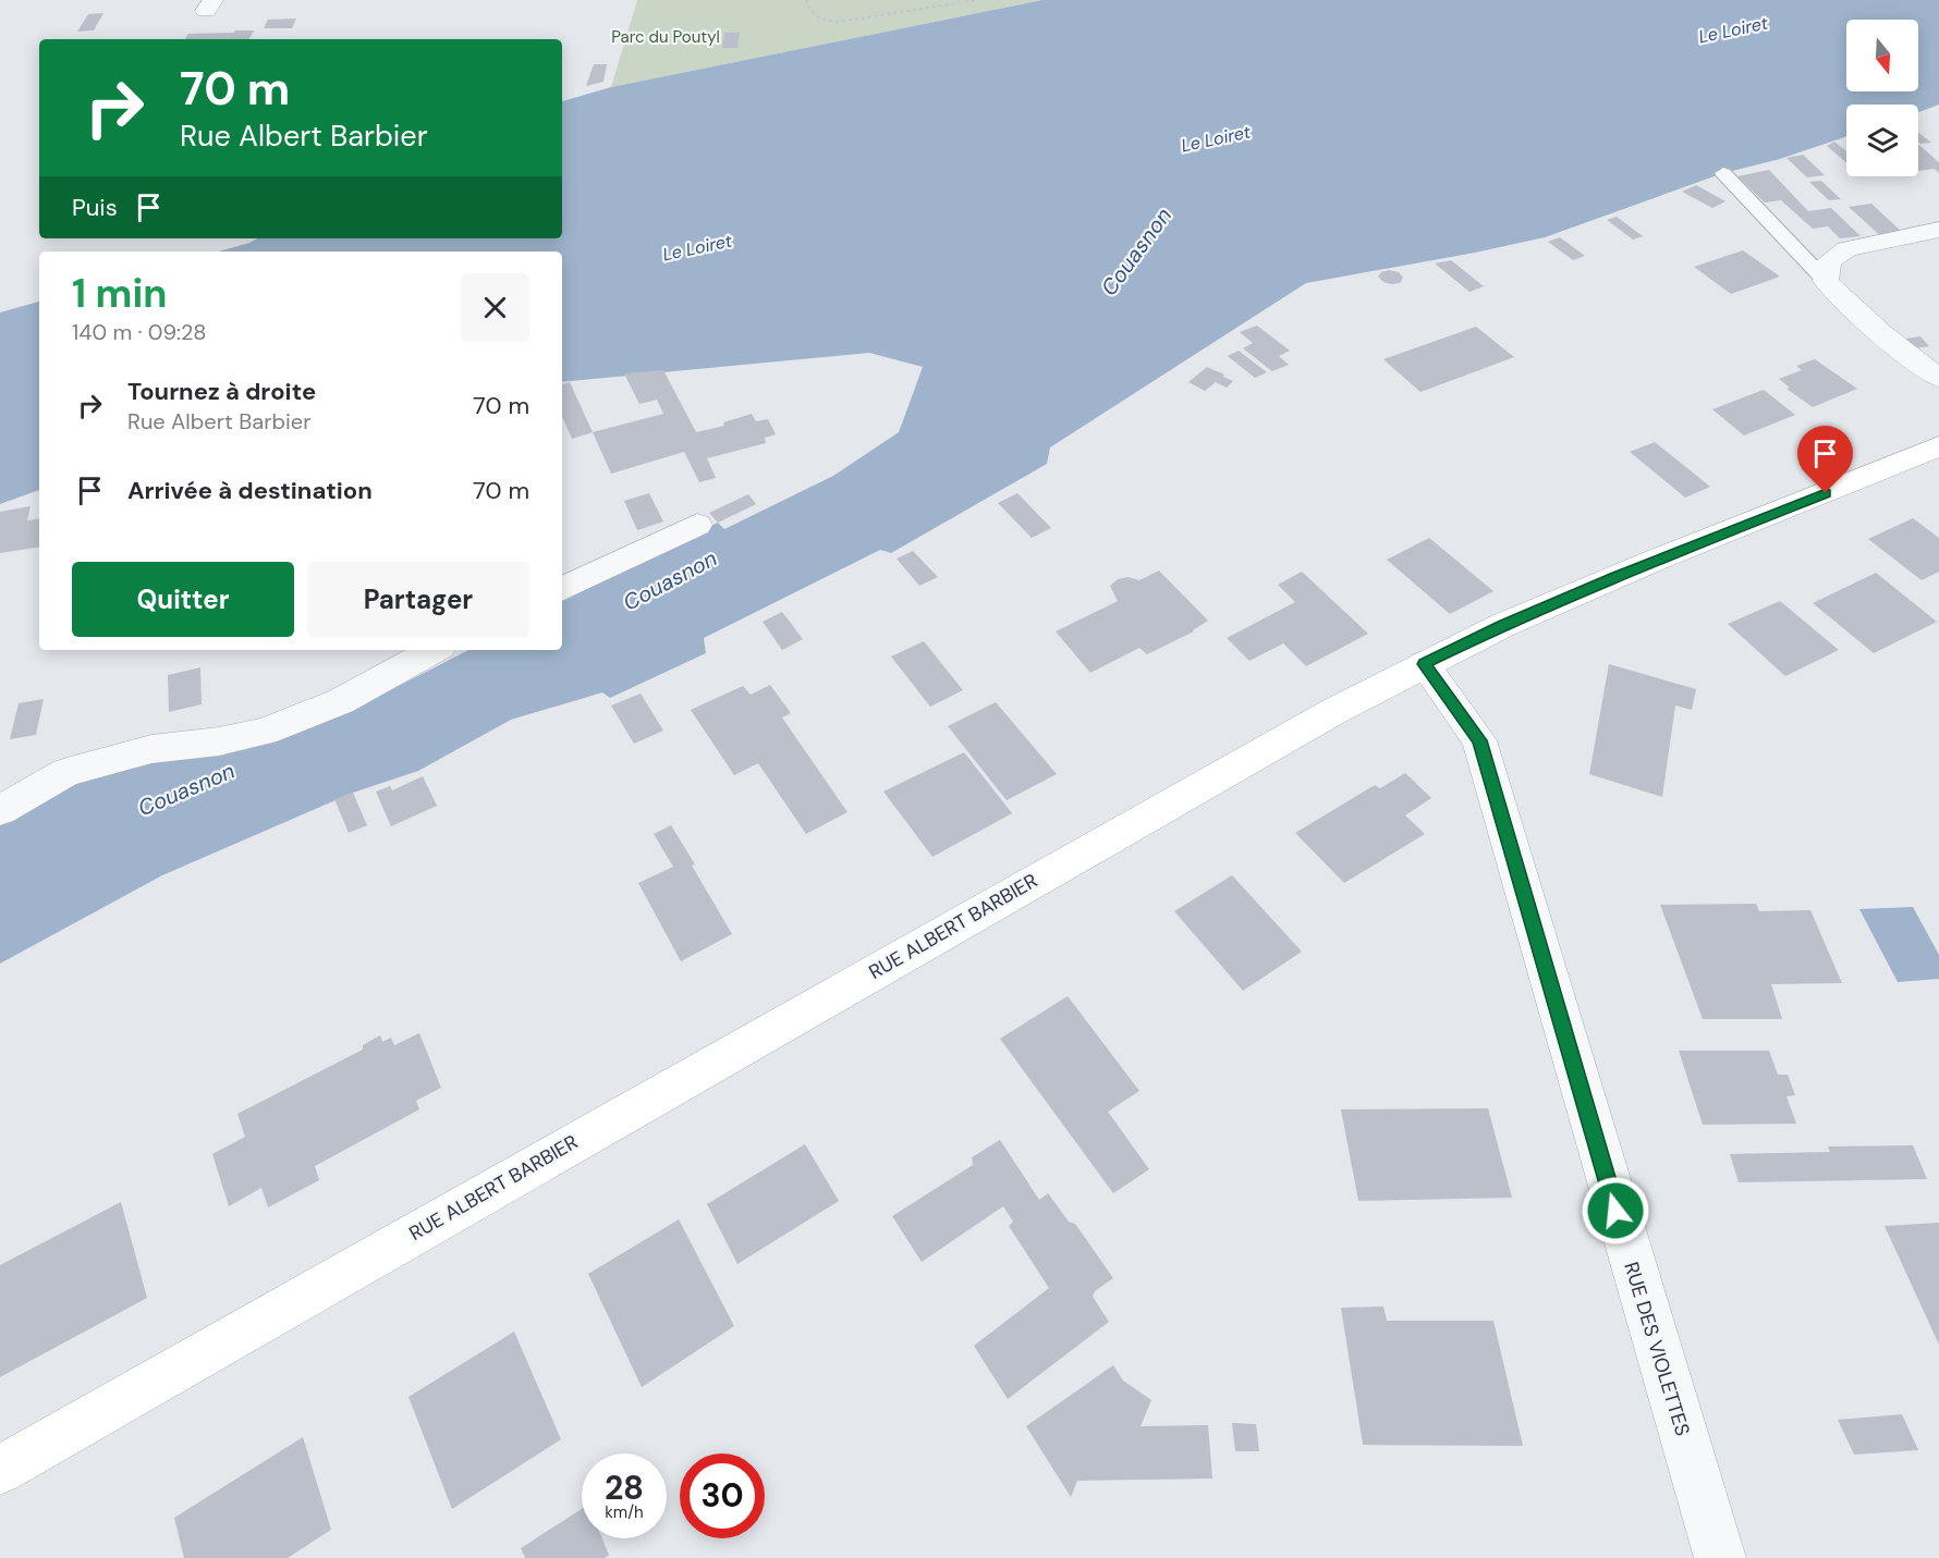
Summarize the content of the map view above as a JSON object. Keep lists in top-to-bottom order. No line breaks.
{"streets":{"street":["RUE ALBERT BARBIER","RUE DES VIOLETTES"]},"crossings":[["RUE ALBERT BARBIER","RUE DES VIOLETTES"]],"water":["Le Loiret","Couasnon"],"parks":["Parc du Poutyl"],"north":"bottom","page":{"turn":["70 m","Rue Albert Barbier"],"then":"Puis","heading":["1 min","140 m · 09:28"],"list":[{"name":"Tournez à droite","note":"Rue Albert Barbier","value":"70 m"},{"name":"Arrivée à destination","value":"70 m"}],"buttons":["Quitter","Partager"],"speed":"28 km/h","limit":"30"}}
